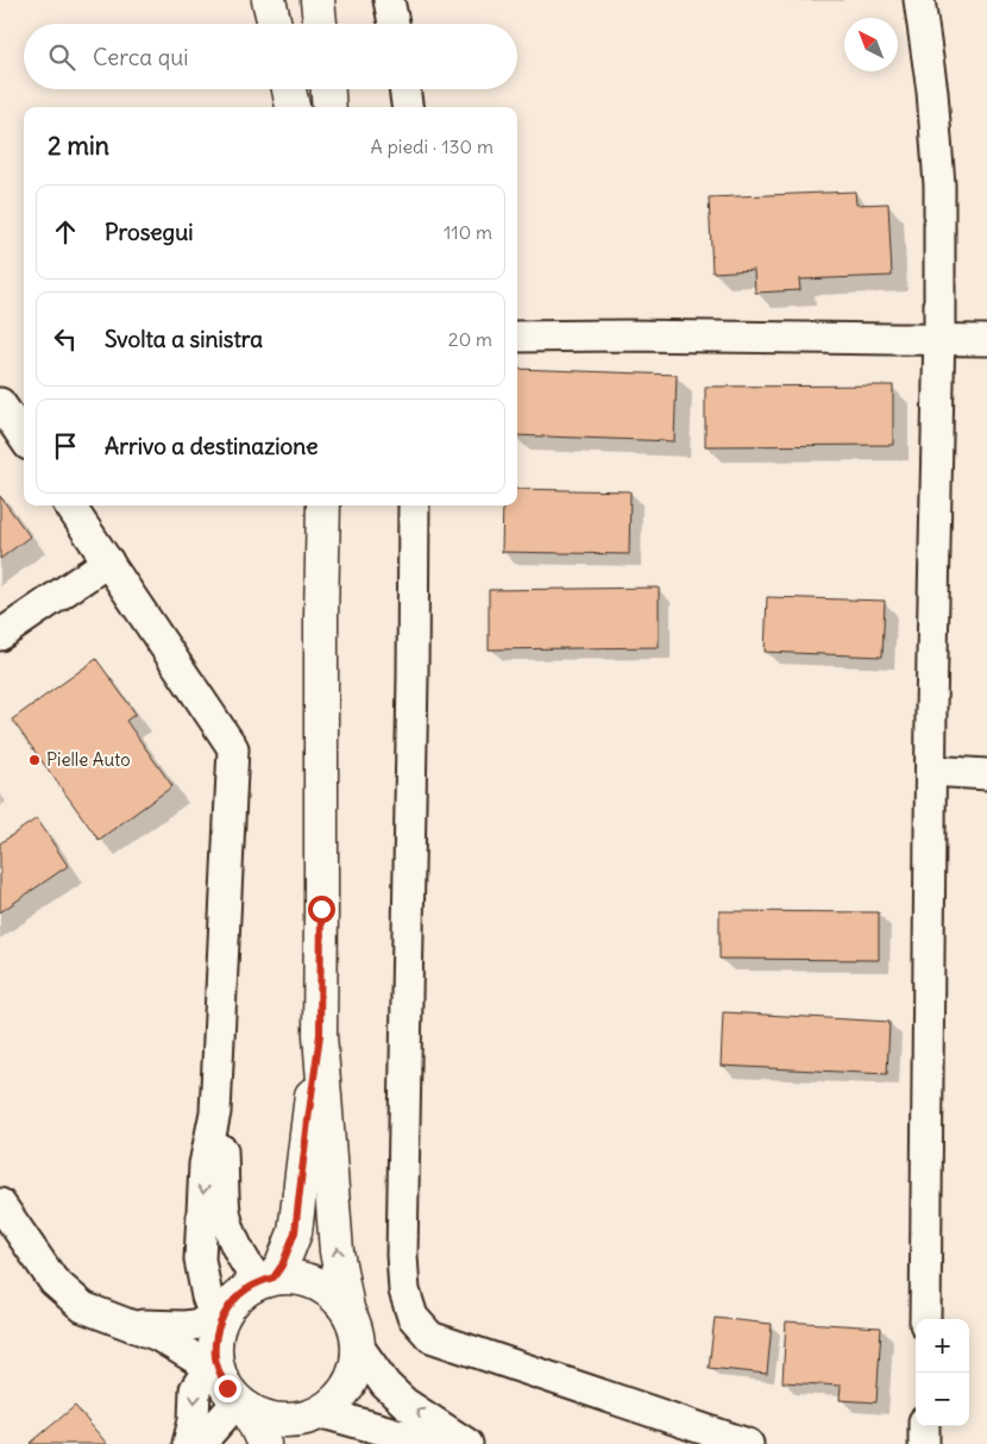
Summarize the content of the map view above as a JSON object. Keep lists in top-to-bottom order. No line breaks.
{"places":["Pielle Auto"],"north":"top left","page":{"search":"Cerca qui","heading":["2 min","A piedi · 130 m"],"list":[["Prosegui","110 m"],["Svolta a sinistra","20 m"],"Arrivo a destinazione"],"map_buttons":["+","−"]}}
